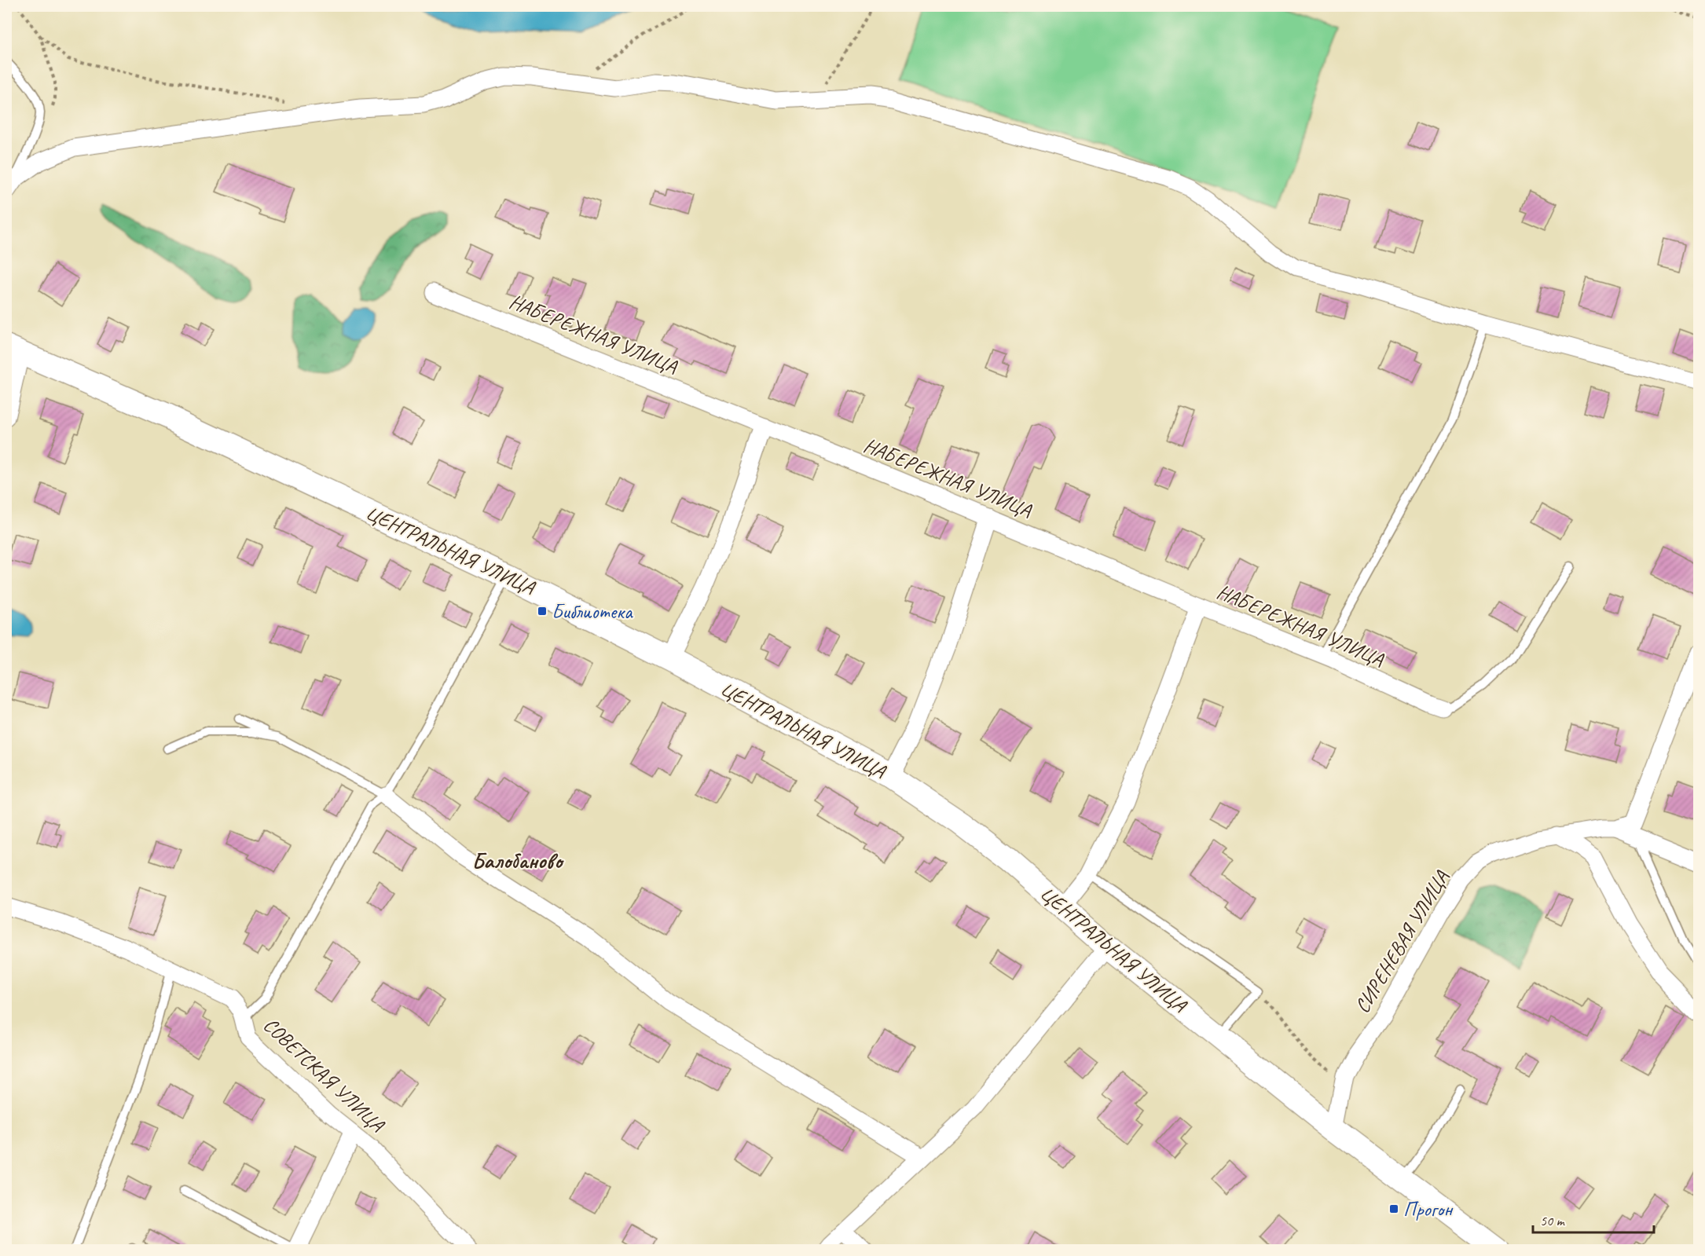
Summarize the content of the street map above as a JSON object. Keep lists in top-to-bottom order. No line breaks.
{"streets":{"main road":["ЦЕНТРАЛЬНАЯ УЛИЦА"],"street":["НАБЕРЕЖНАЯ УЛИЦА","СИРЕНЕВАЯ УЛИЦА","СОВЕТСКАЯ УЛИЦА"]},"crossings":[["ЦЕНТРАЛЬНАЯ УЛИЦА","СИРЕНЕВАЯ УЛИЦА"]],"districts":["Балобаново"],"places":{"transit":["Библиотека","Прогон"]},"scale_bar":"50 m"}
